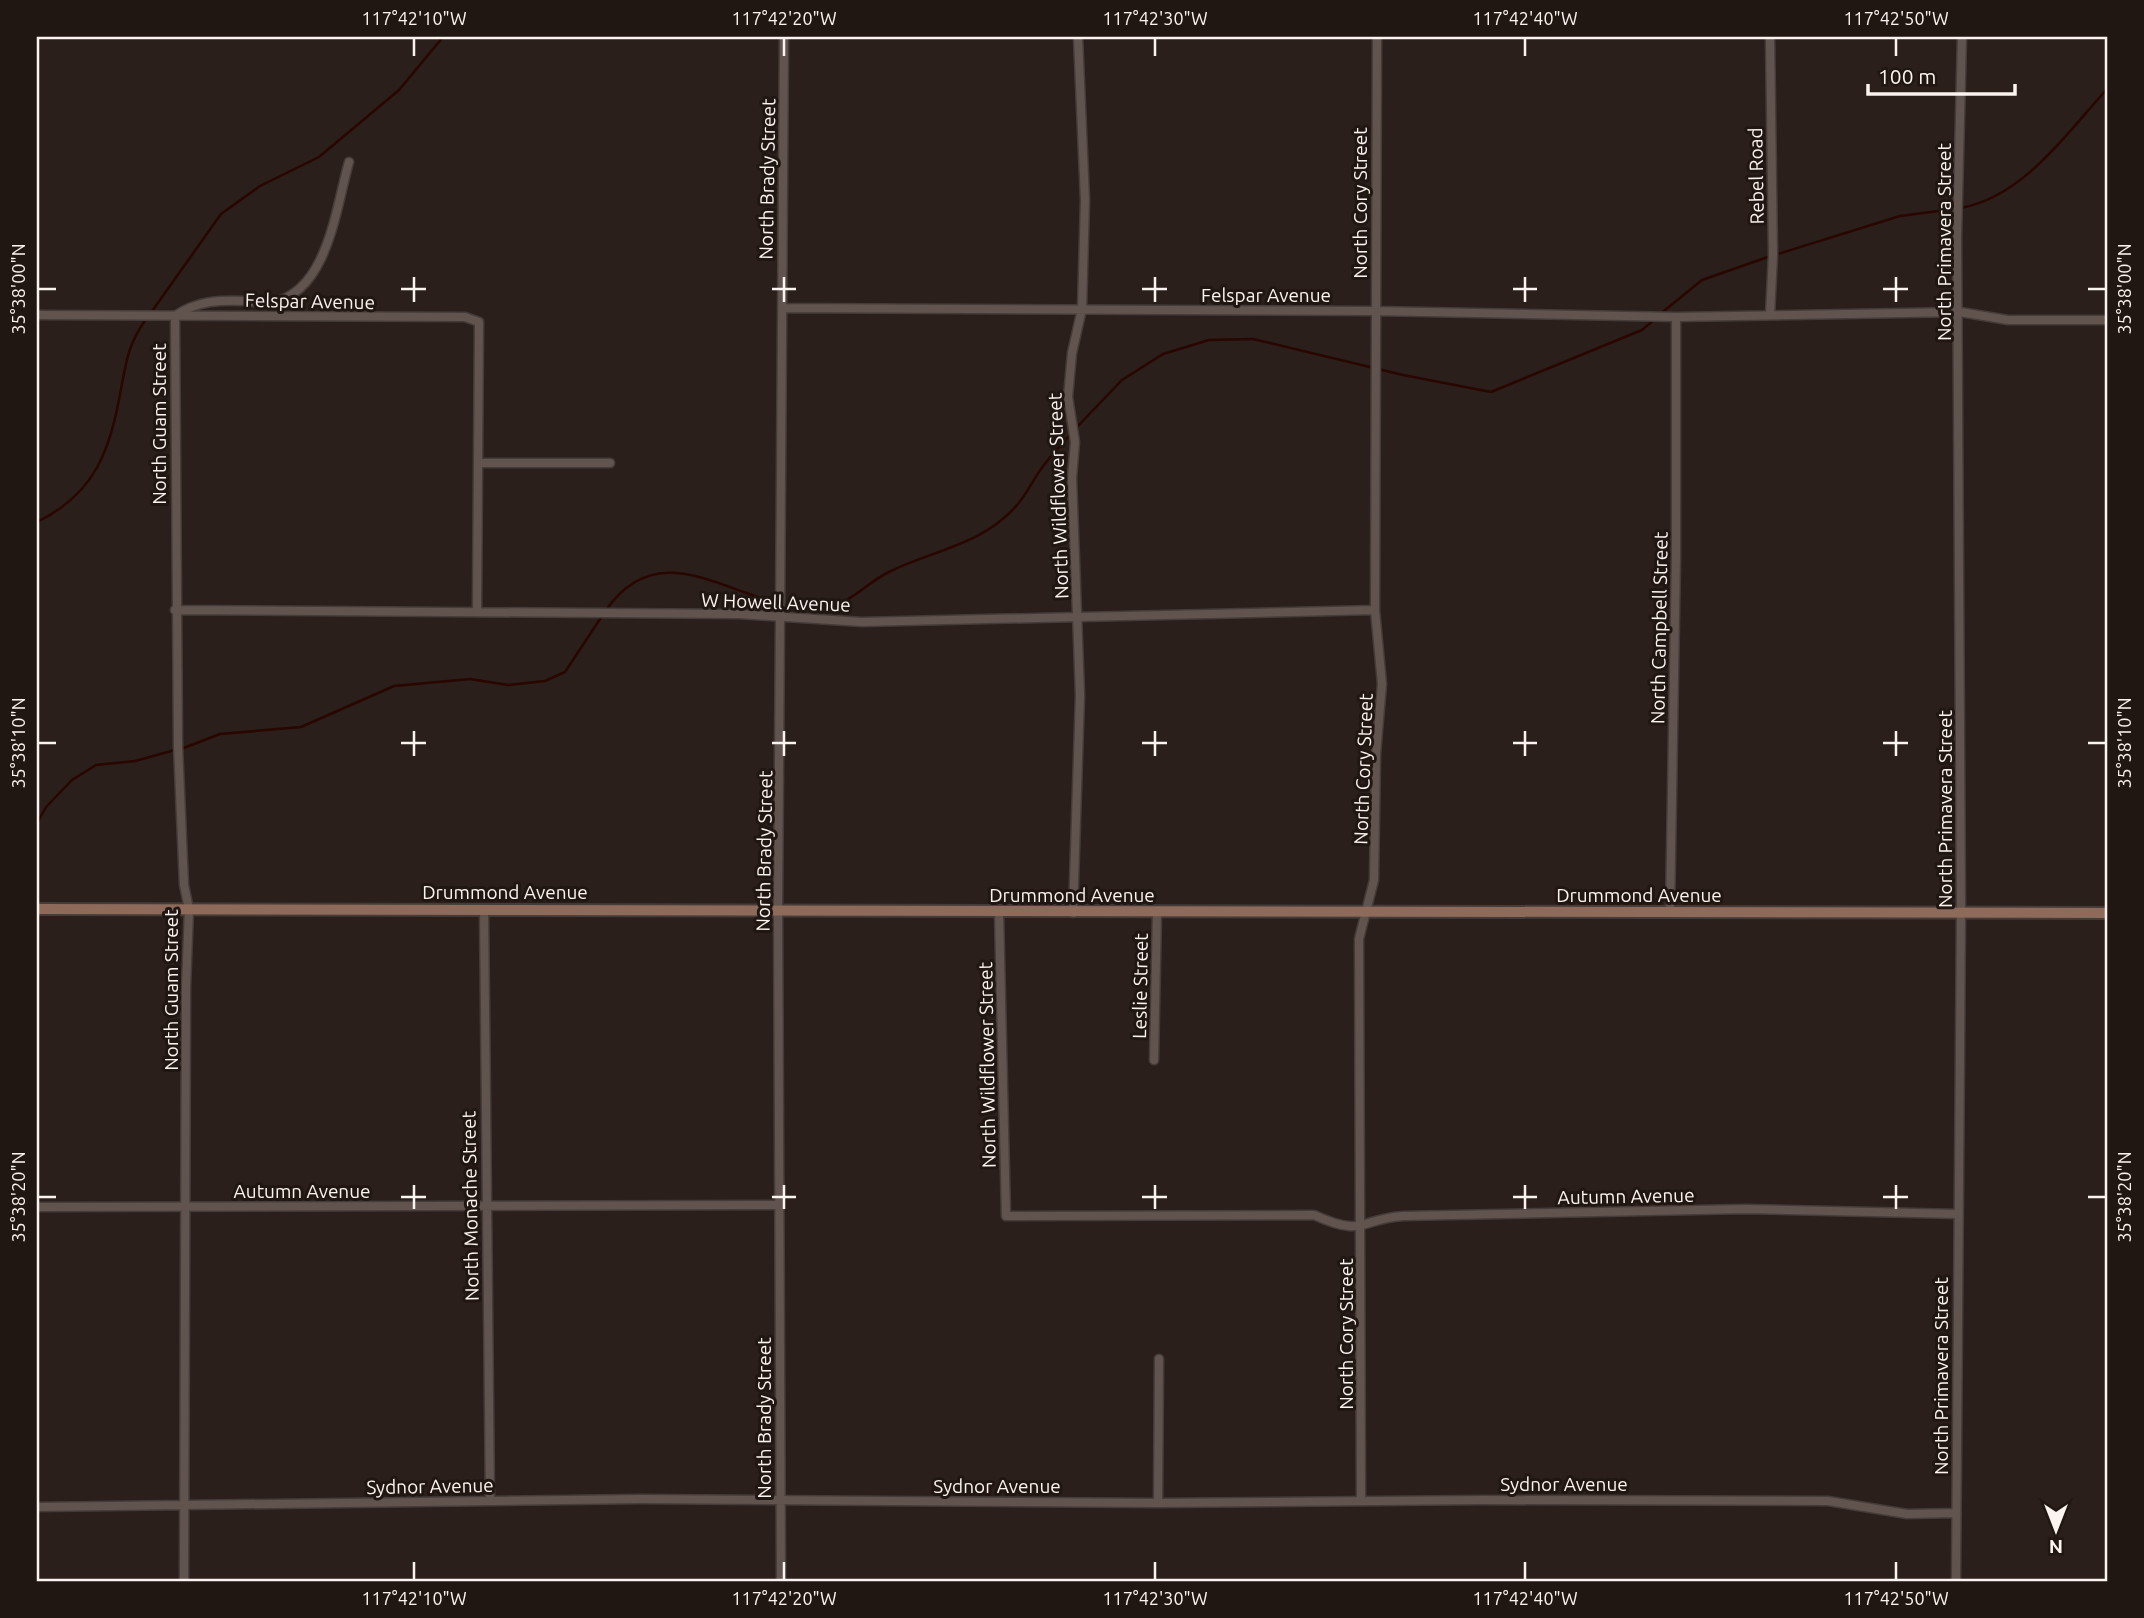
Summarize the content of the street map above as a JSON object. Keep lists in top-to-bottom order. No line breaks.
{"streets":{"street":["Rebel Road","North Brady Street","North Cory Street","North Primavera Street","Felspar Avenue","North Guam Street","North Wildflower Street","W Howell Avenue","North Campbell Street","Drummond Avenue","Leslie Street","Autumn Avenue","North Monache Street","Sydnor Avenue"]},"crossings":[["Rebel Road","Felspar Avenue"],["North Brady Street","Felspar Avenue"],["North Brady Street","W Howell Avenue"],["North Brady Street","Drummond Avenue"],["North Brady Street","Autumn Avenue"],["North Brady Street","Sydnor Avenue"],["North Cory Street","Felspar Avenue"],["North Cory Street","W Howell Avenue"],["North Cory Street","Drummond Avenue"],["North Cory Street","Autumn Avenue"],["North Cory Street","Sydnor Avenue"],["North Primavera Street","Felspar Avenue"],["North Primavera Street","Drummond Avenue"],["North Primavera Street","Autumn Avenue"],["North Primavera Street","Sydnor Avenue"],["Felspar Avenue","North Guam Street"],["Felspar Avenue","North Wildflower Street"],["Felspar Avenue","North Campbell Street"],["North Guam Street","W Howell Avenue"],["North Guam Street","Drummond Avenue"],["North Guam Street","Autumn Avenue"],["North Guam Street","Sydnor Avenue"],["North Wildflower Street","W Howell Avenue"],["North Wildflower Street","Drummond Avenue"],["North Wildflower Street","Autumn Avenue"],["North Campbell Street","Drummond Avenue"],["Drummond Avenue","Leslie Street"],["Drummond Avenue","North Monache Street"],["Autumn Avenue","North Monache Street"],["North Monache Street","Sydnor Avenue"]],"scale_bar":"100 m","north":"bottom","coordinates":["117°42'10\"W","117°42'20\"W","117°42'30\"W","117°42'40\"W","117°42'50\"W","35°38'00\"N","35°38'10\"N","35°38'20\"N"]}
